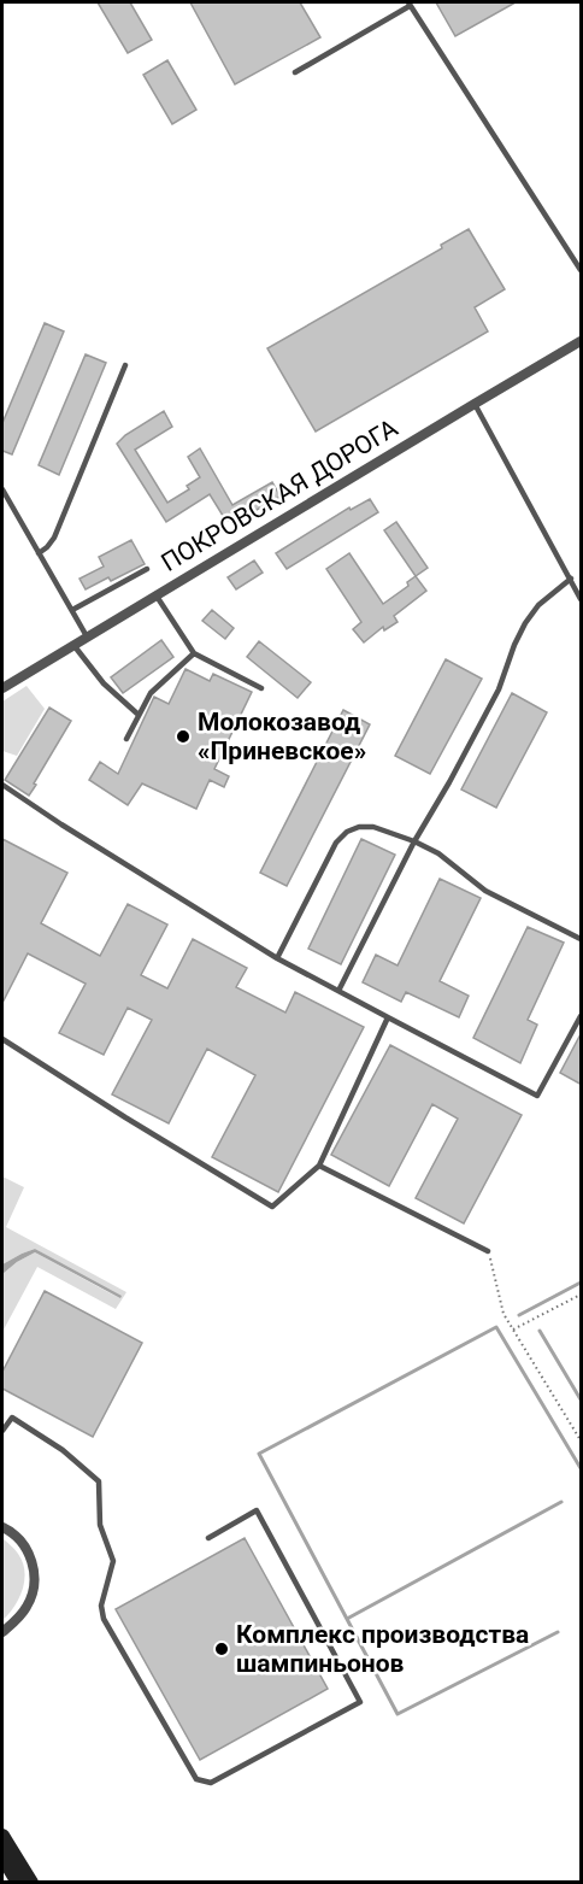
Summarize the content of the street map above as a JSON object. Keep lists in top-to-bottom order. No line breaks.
{"streets":{"street":["ПОКРОВСКАЯ ДОРОГА"]},"places":["Молокозавод «Приневское»","Комплекс производства шампиньонов"]}
